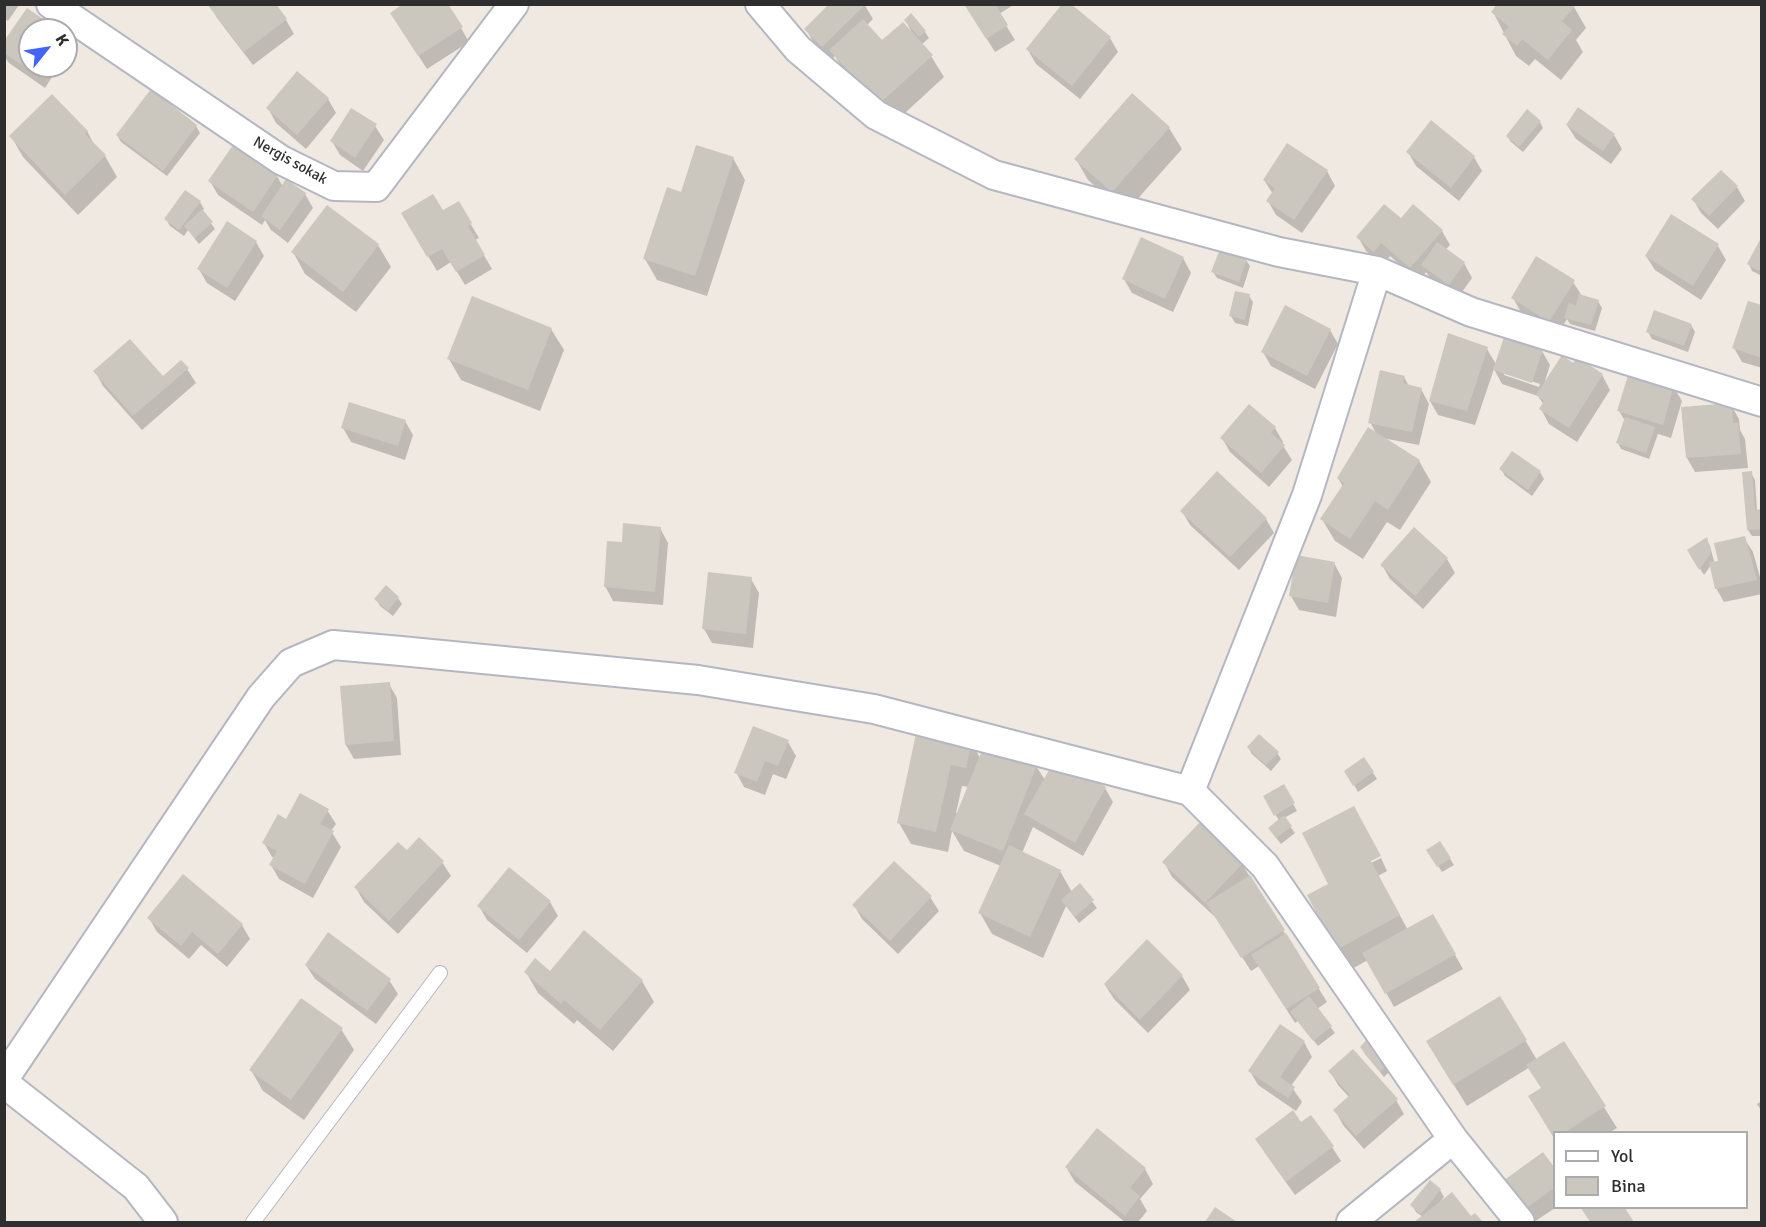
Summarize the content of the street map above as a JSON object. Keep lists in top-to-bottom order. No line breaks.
{"streets":{"street":["Nergis sokak"]},"legend":["Yol","Bina"],"north":"top right"}
